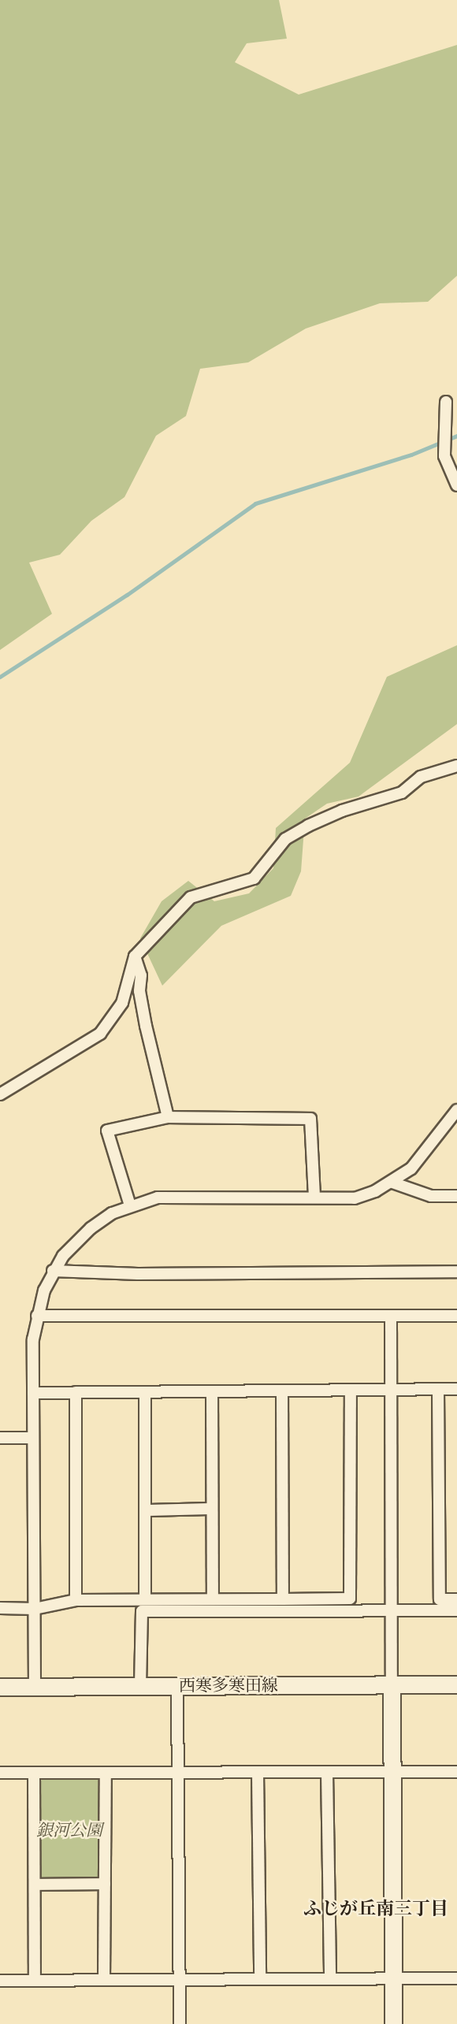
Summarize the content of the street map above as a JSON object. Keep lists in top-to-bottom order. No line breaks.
{"streets":{"main road":["西寒多寒田線"]},"districts":["ふじが丘南三丁目"],"parks":["銀河公園"]}
